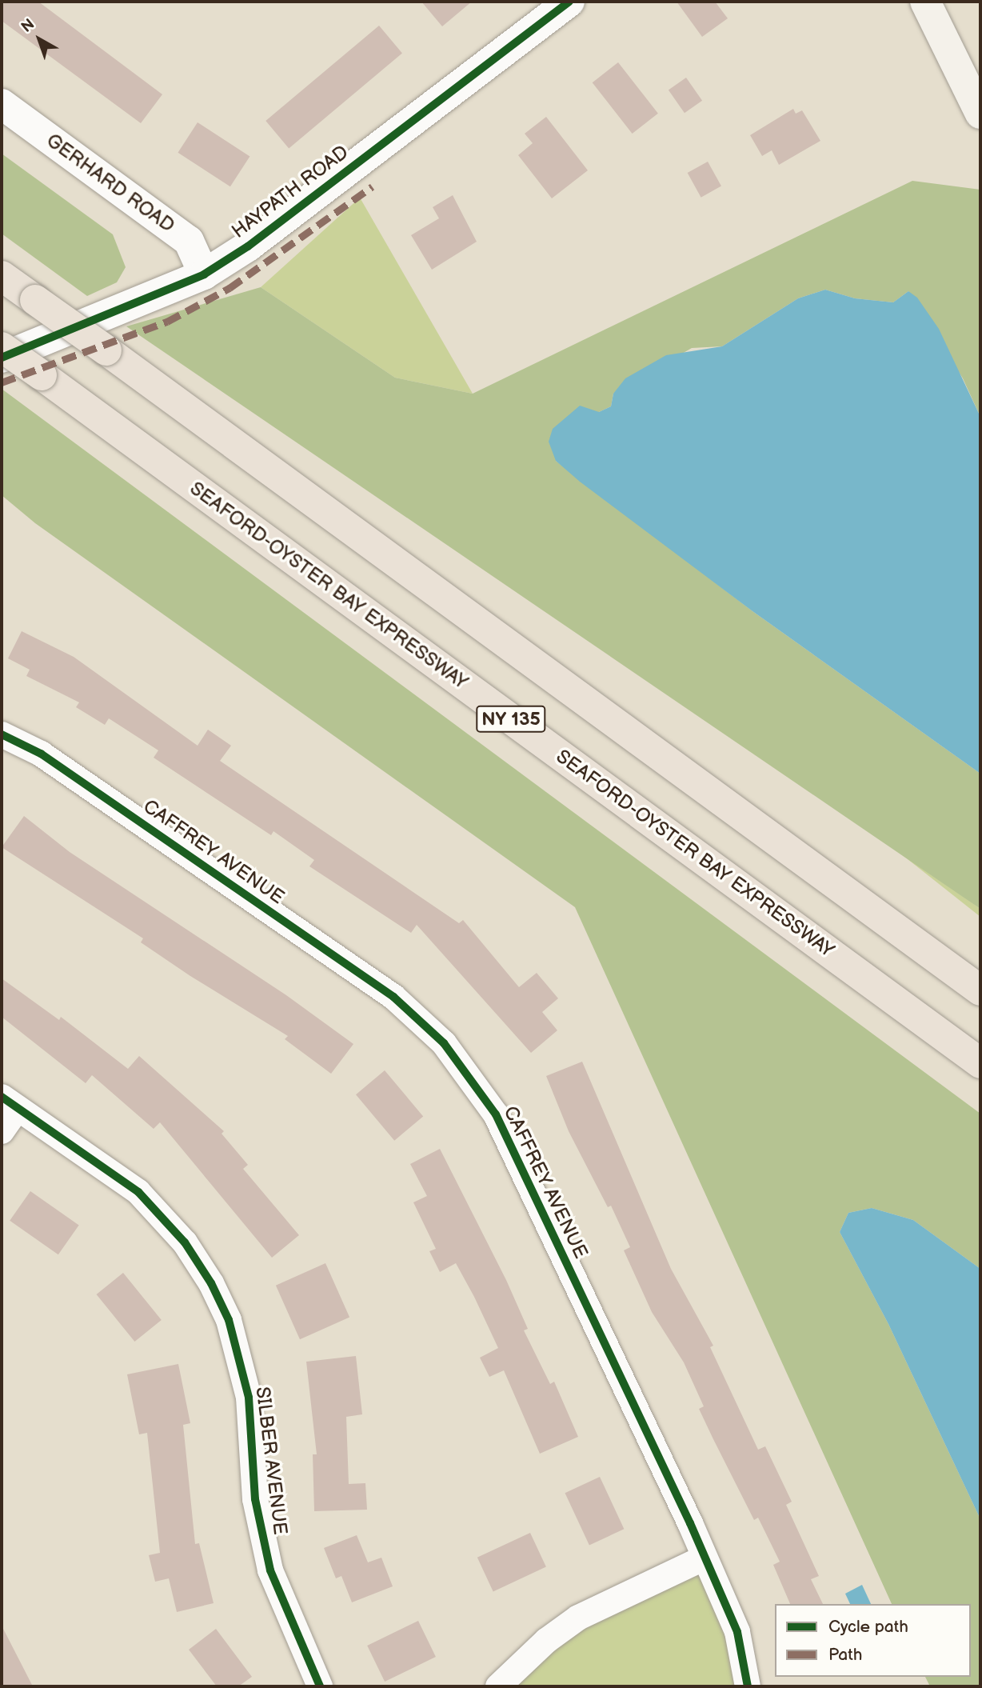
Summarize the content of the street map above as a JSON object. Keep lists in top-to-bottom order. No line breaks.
{"streets":{"highway":["SEAFORD-OYSTER BAY EXPRESSWAY","NY 135"],"street":["GERHARD ROAD","HAYPATH ROAD","CAFFREY AVENUE","SILBER AVENUE"]},"crossings":[["GERHARD ROAD","HAYPATH ROAD"]],"legend":["Cycle path","Path"],"north":"top left"}
